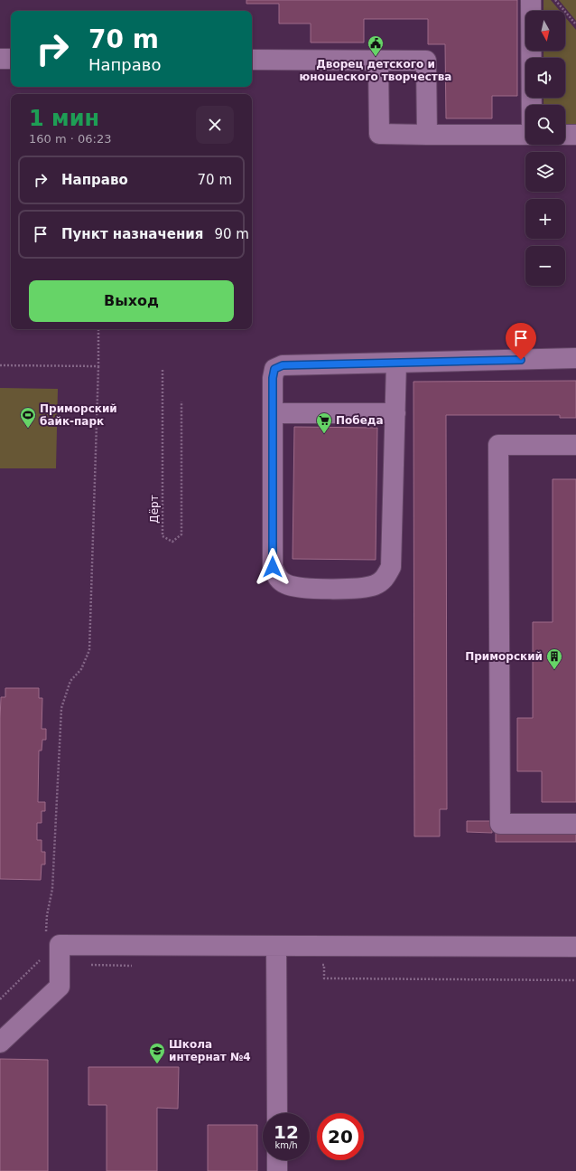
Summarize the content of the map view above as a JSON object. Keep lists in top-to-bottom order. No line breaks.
{"streets":{"path":["Дёрт"]},"places":{"public building":["Дворец детского и юношеского творчества"],"sports":["Приморский байк-парк"],"supermarket":["Победа"],"building":["Приморский"],"school or university":["Школа интернат №4"]},"north":"bottom","page":{"map_buttons":["+","−"],"turn":["70 m","Направо"],"heading":["1 мин","160 m · 06:23"],"list":[{"name":"Направо","value":"70 m"},{"name":"Пункт назначения","value":"90 m"}],"buttons":"Выход","speed":"12 km/h","limit":"20"}}
